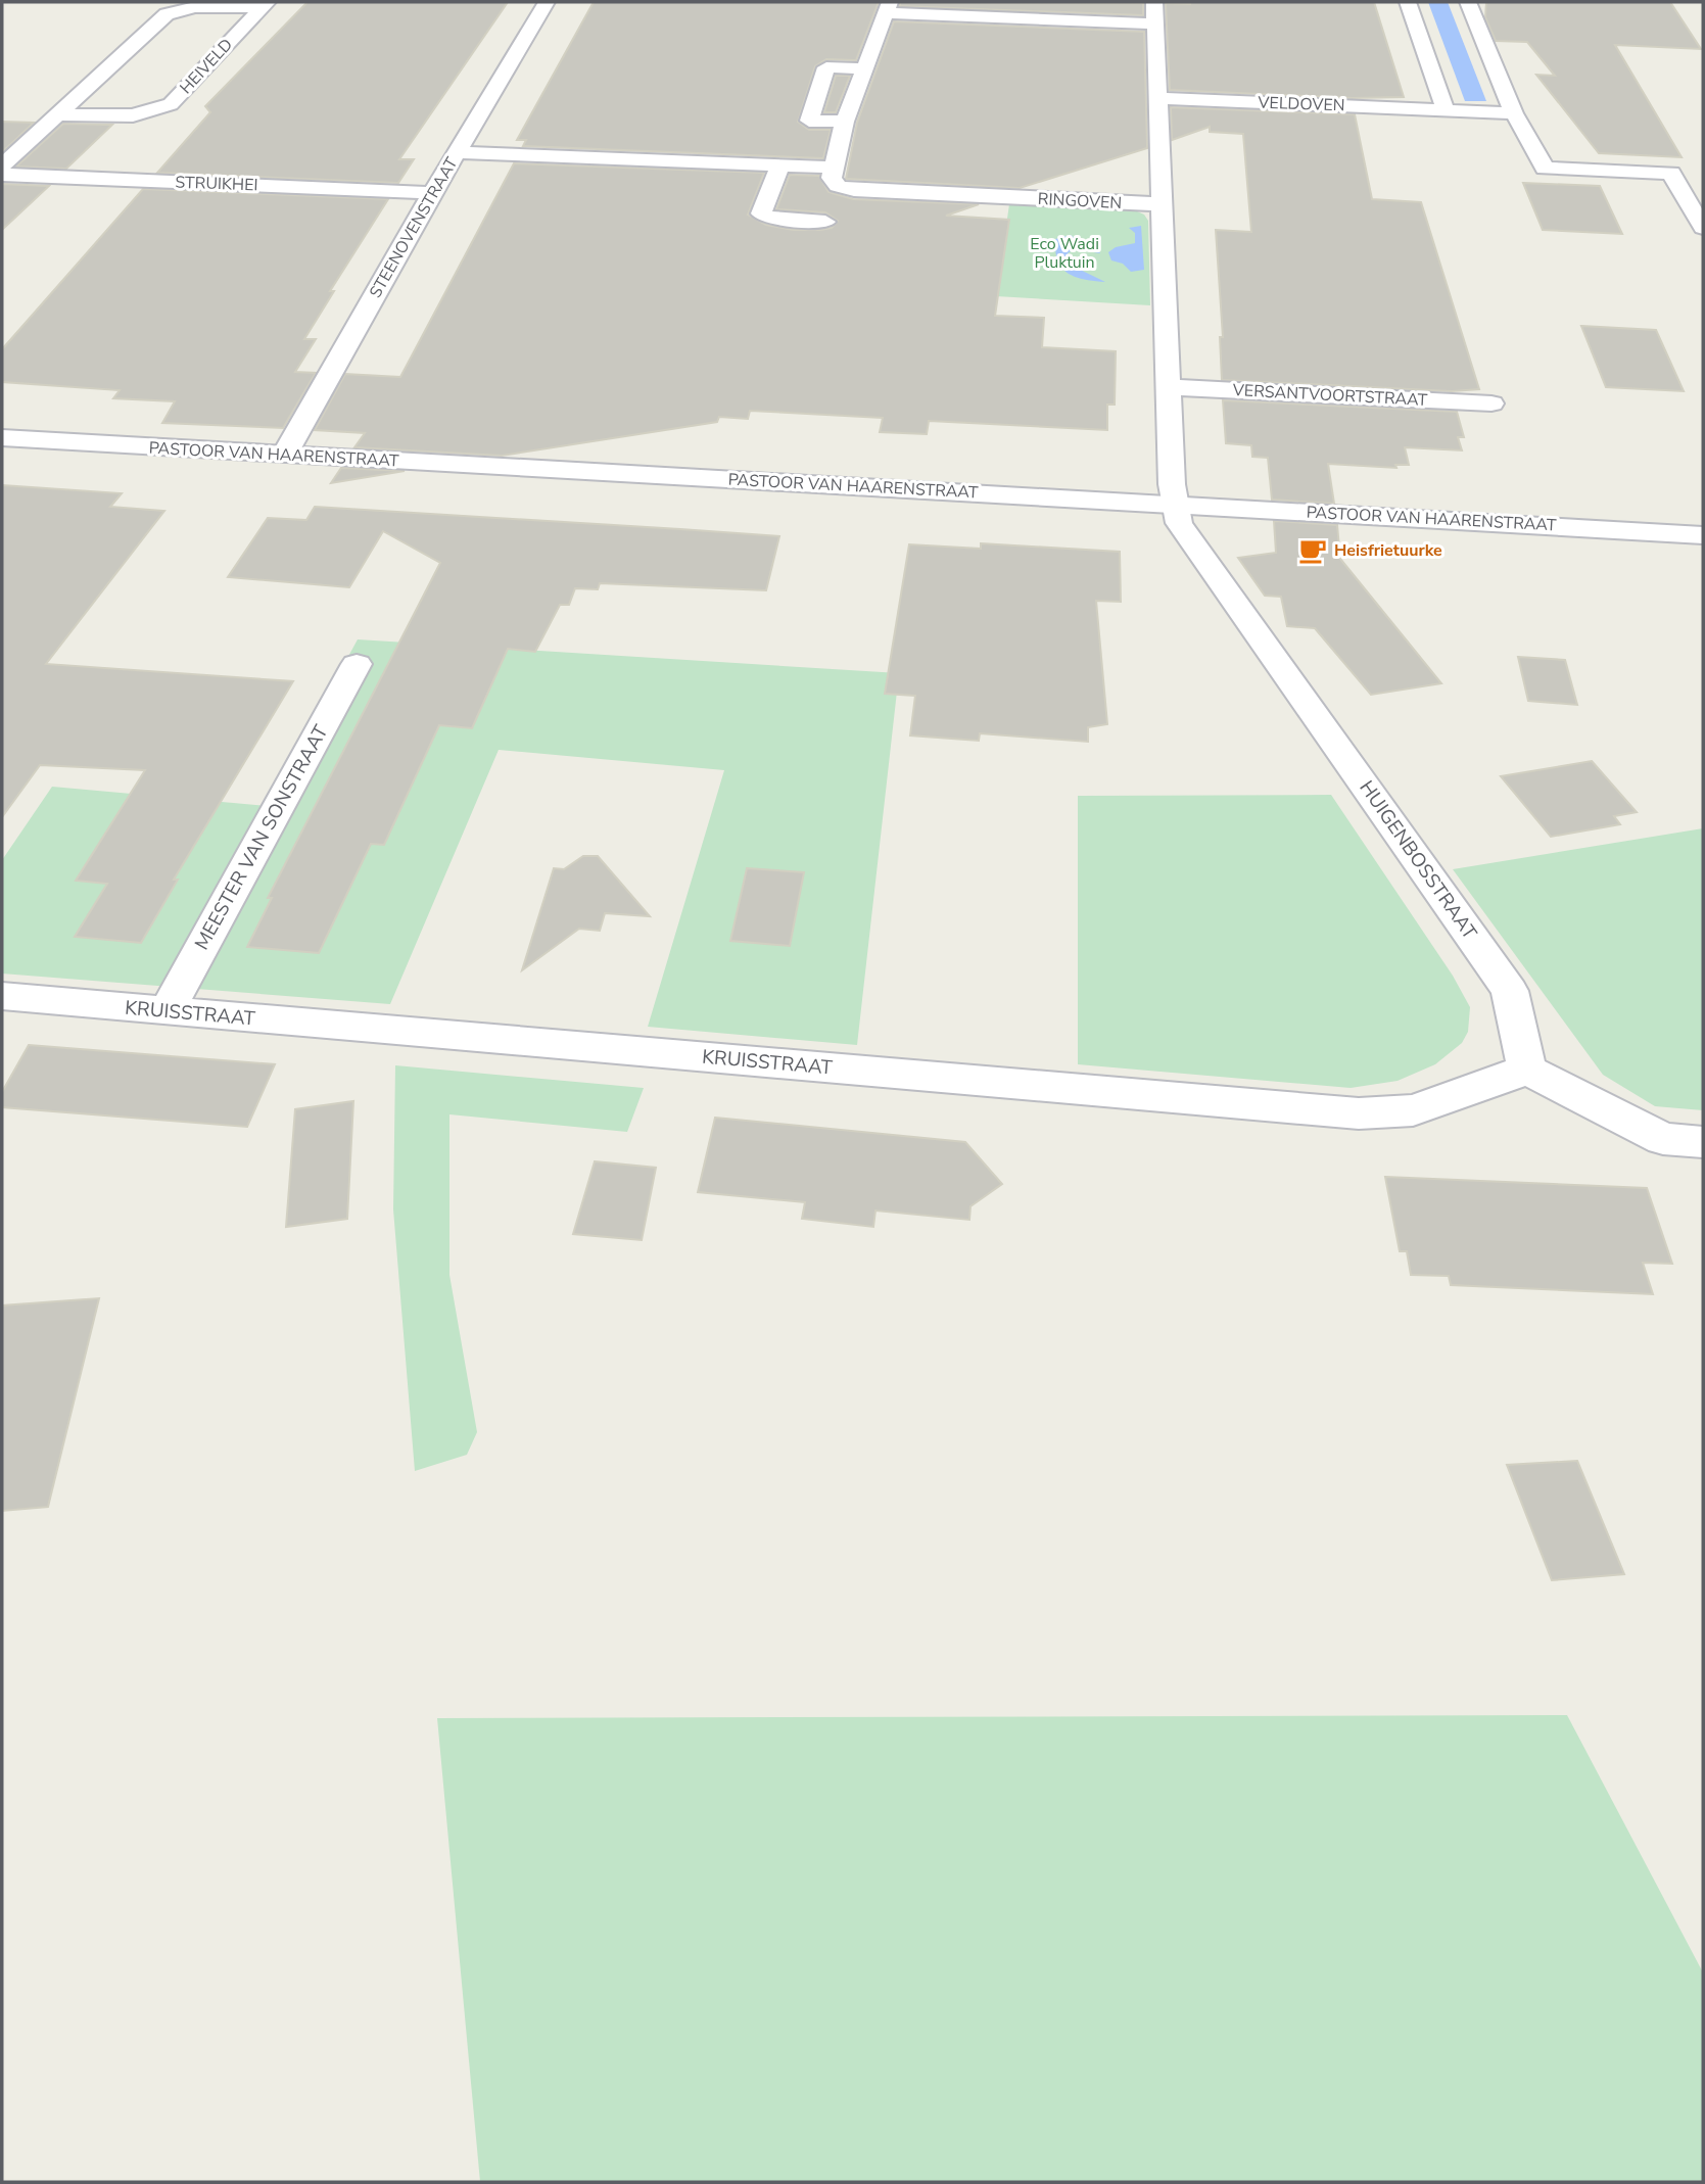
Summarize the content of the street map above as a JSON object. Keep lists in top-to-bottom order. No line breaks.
{"streets":{"street":["HEIVELD","VELDOVEN","STRUIKHEI","RINGOVEN","STEENOVENSTRAAT","VERSANTVOORTSTRAAT","PASTOOR VAN HAARENSTRAAT","MEESTER VAN SONSTRAAT","HUIGENBOSSTRAAT","KRUISSTRAAT"]},"crossings":[["STRUIKHEI","STEENOVENSTRAAT"],["STEENOVENSTRAAT","PASTOOR VAN HAARENSTRAAT"],["PASTOOR VAN HAARENSTRAAT","HUIGENBOSSTRAAT"],["MEESTER VAN SONSTRAAT","KRUISSTRAAT"],["HUIGENBOSSTRAAT","KRUISSTRAAT"]],"parks":["Eco Wadi Pluktuin"],"places":{"cafe":["Heisfrietuurke"]}}
